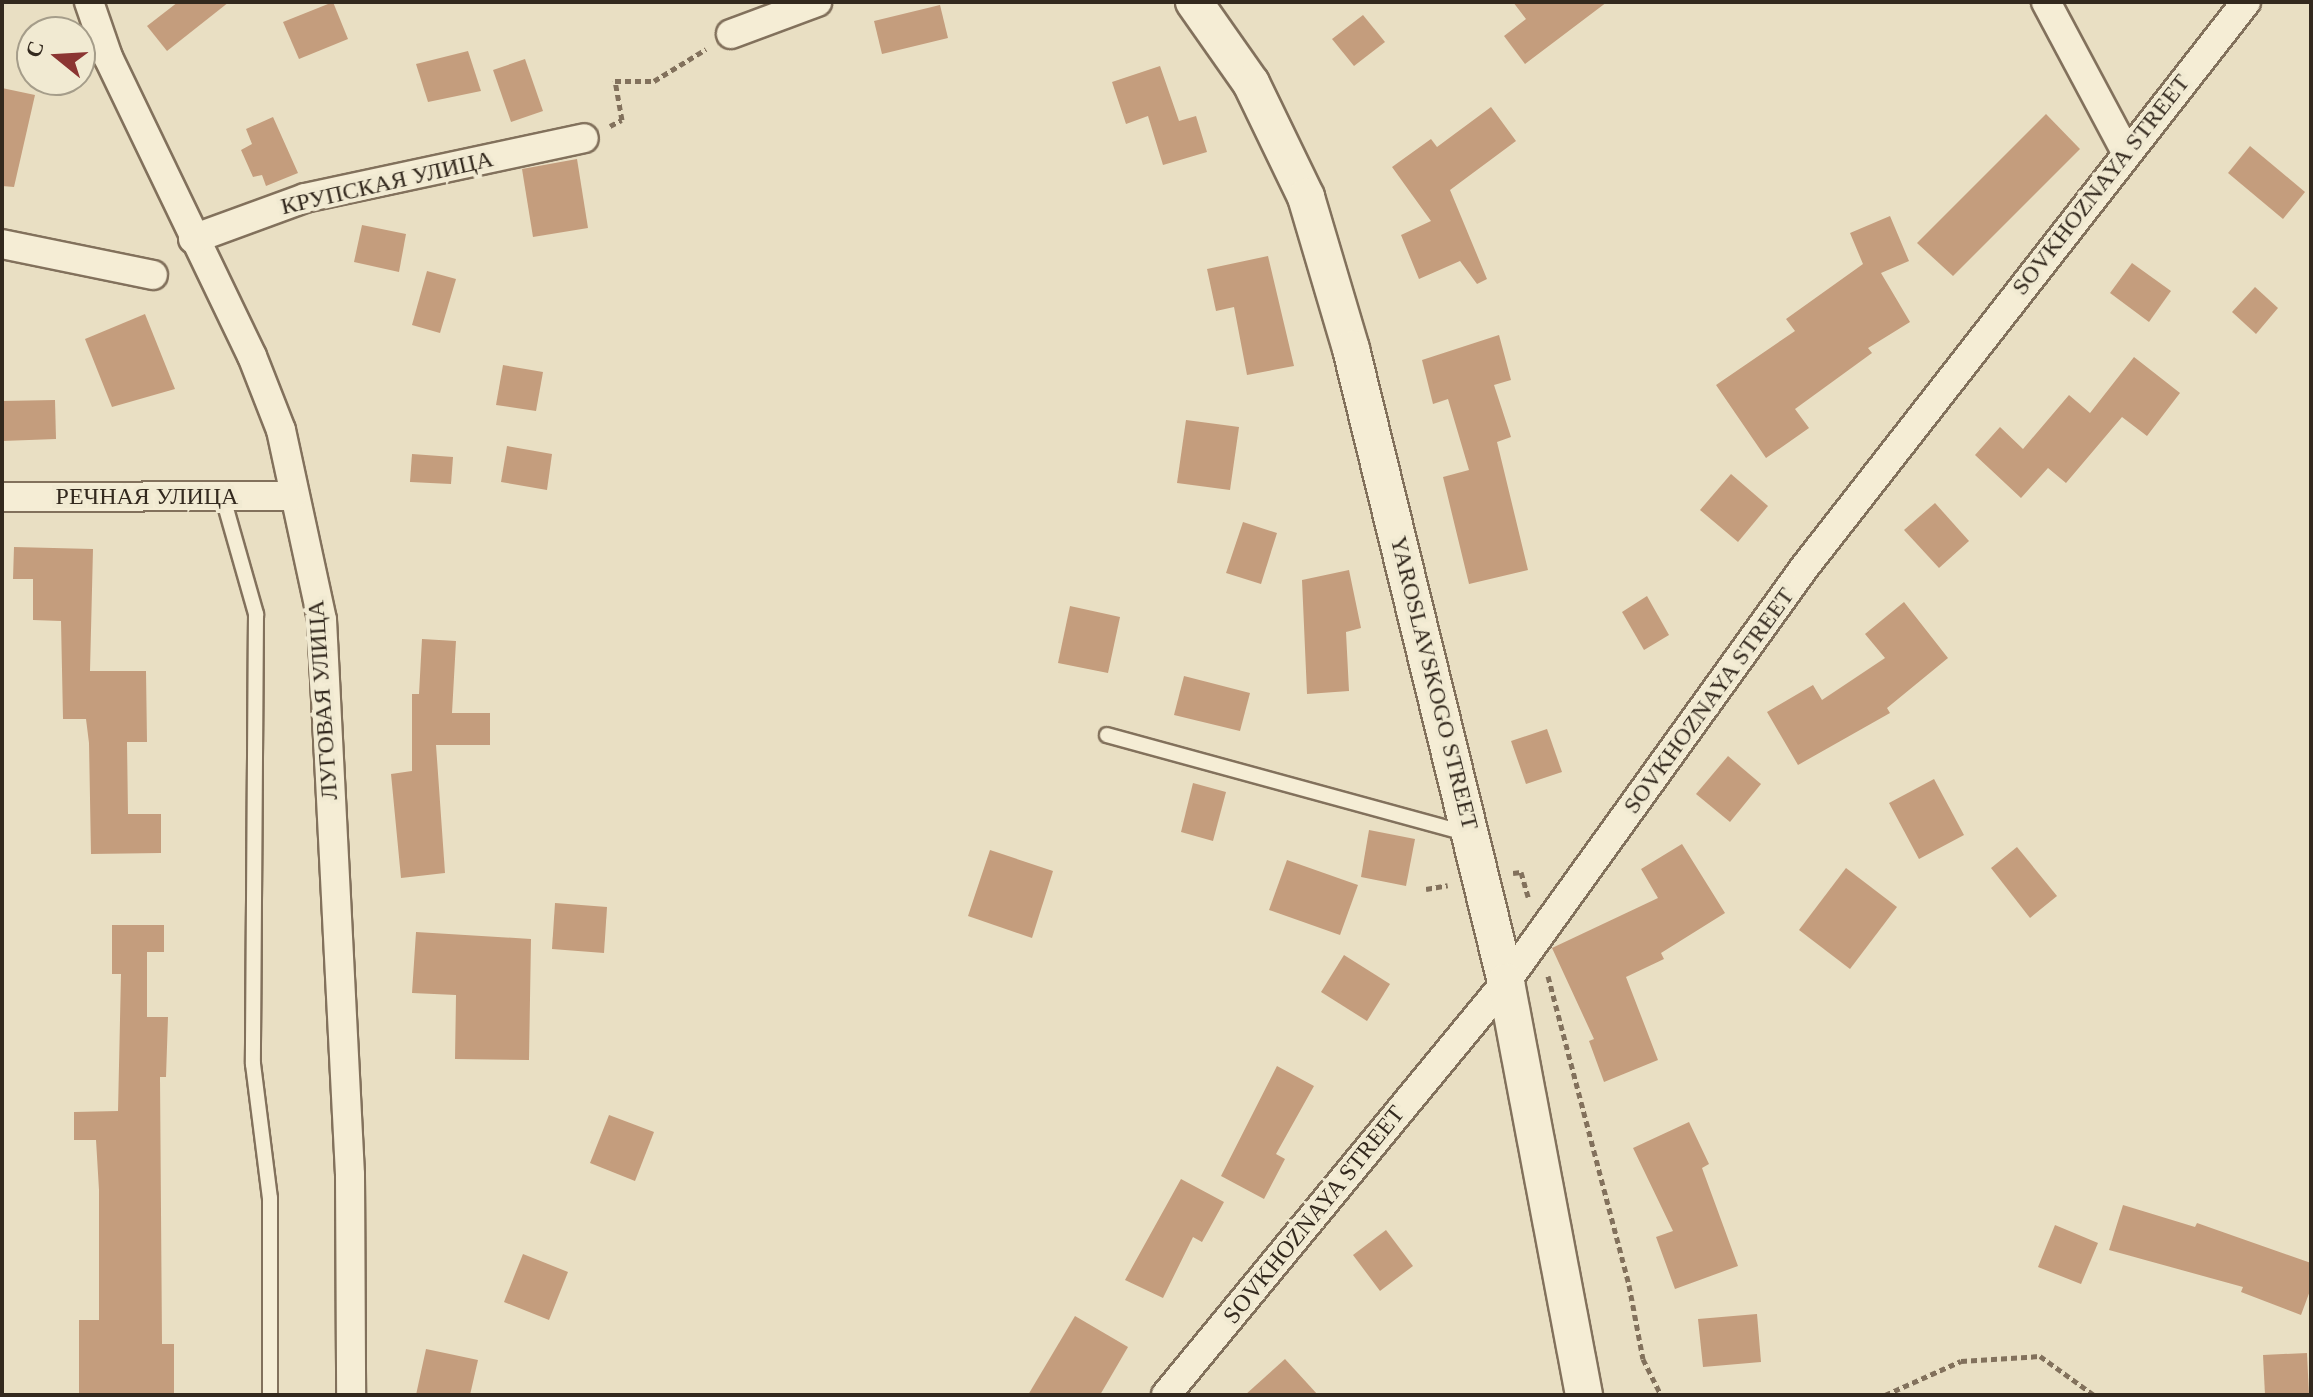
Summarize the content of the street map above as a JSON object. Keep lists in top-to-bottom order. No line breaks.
{"streets":{"street":["КРУПСКАЯ УЛИЦА","SOVKHOZNAYA STREET","РЕЧНАЯ УЛИЦА","YAROSLAVSKOGO STREET","ЛУГОВАЯ УЛИЦА"]},"crossings":[["КРУПСКАЯ УЛИЦА","ЛУГОВАЯ УЛИЦА"],["SOVKHOZNAYA STREET","YAROSLAVSKOGO STREET"],["РЕЧНАЯ УЛИЦА","ЛУГОВАЯ УЛИЦА"]],"north":"left"}
